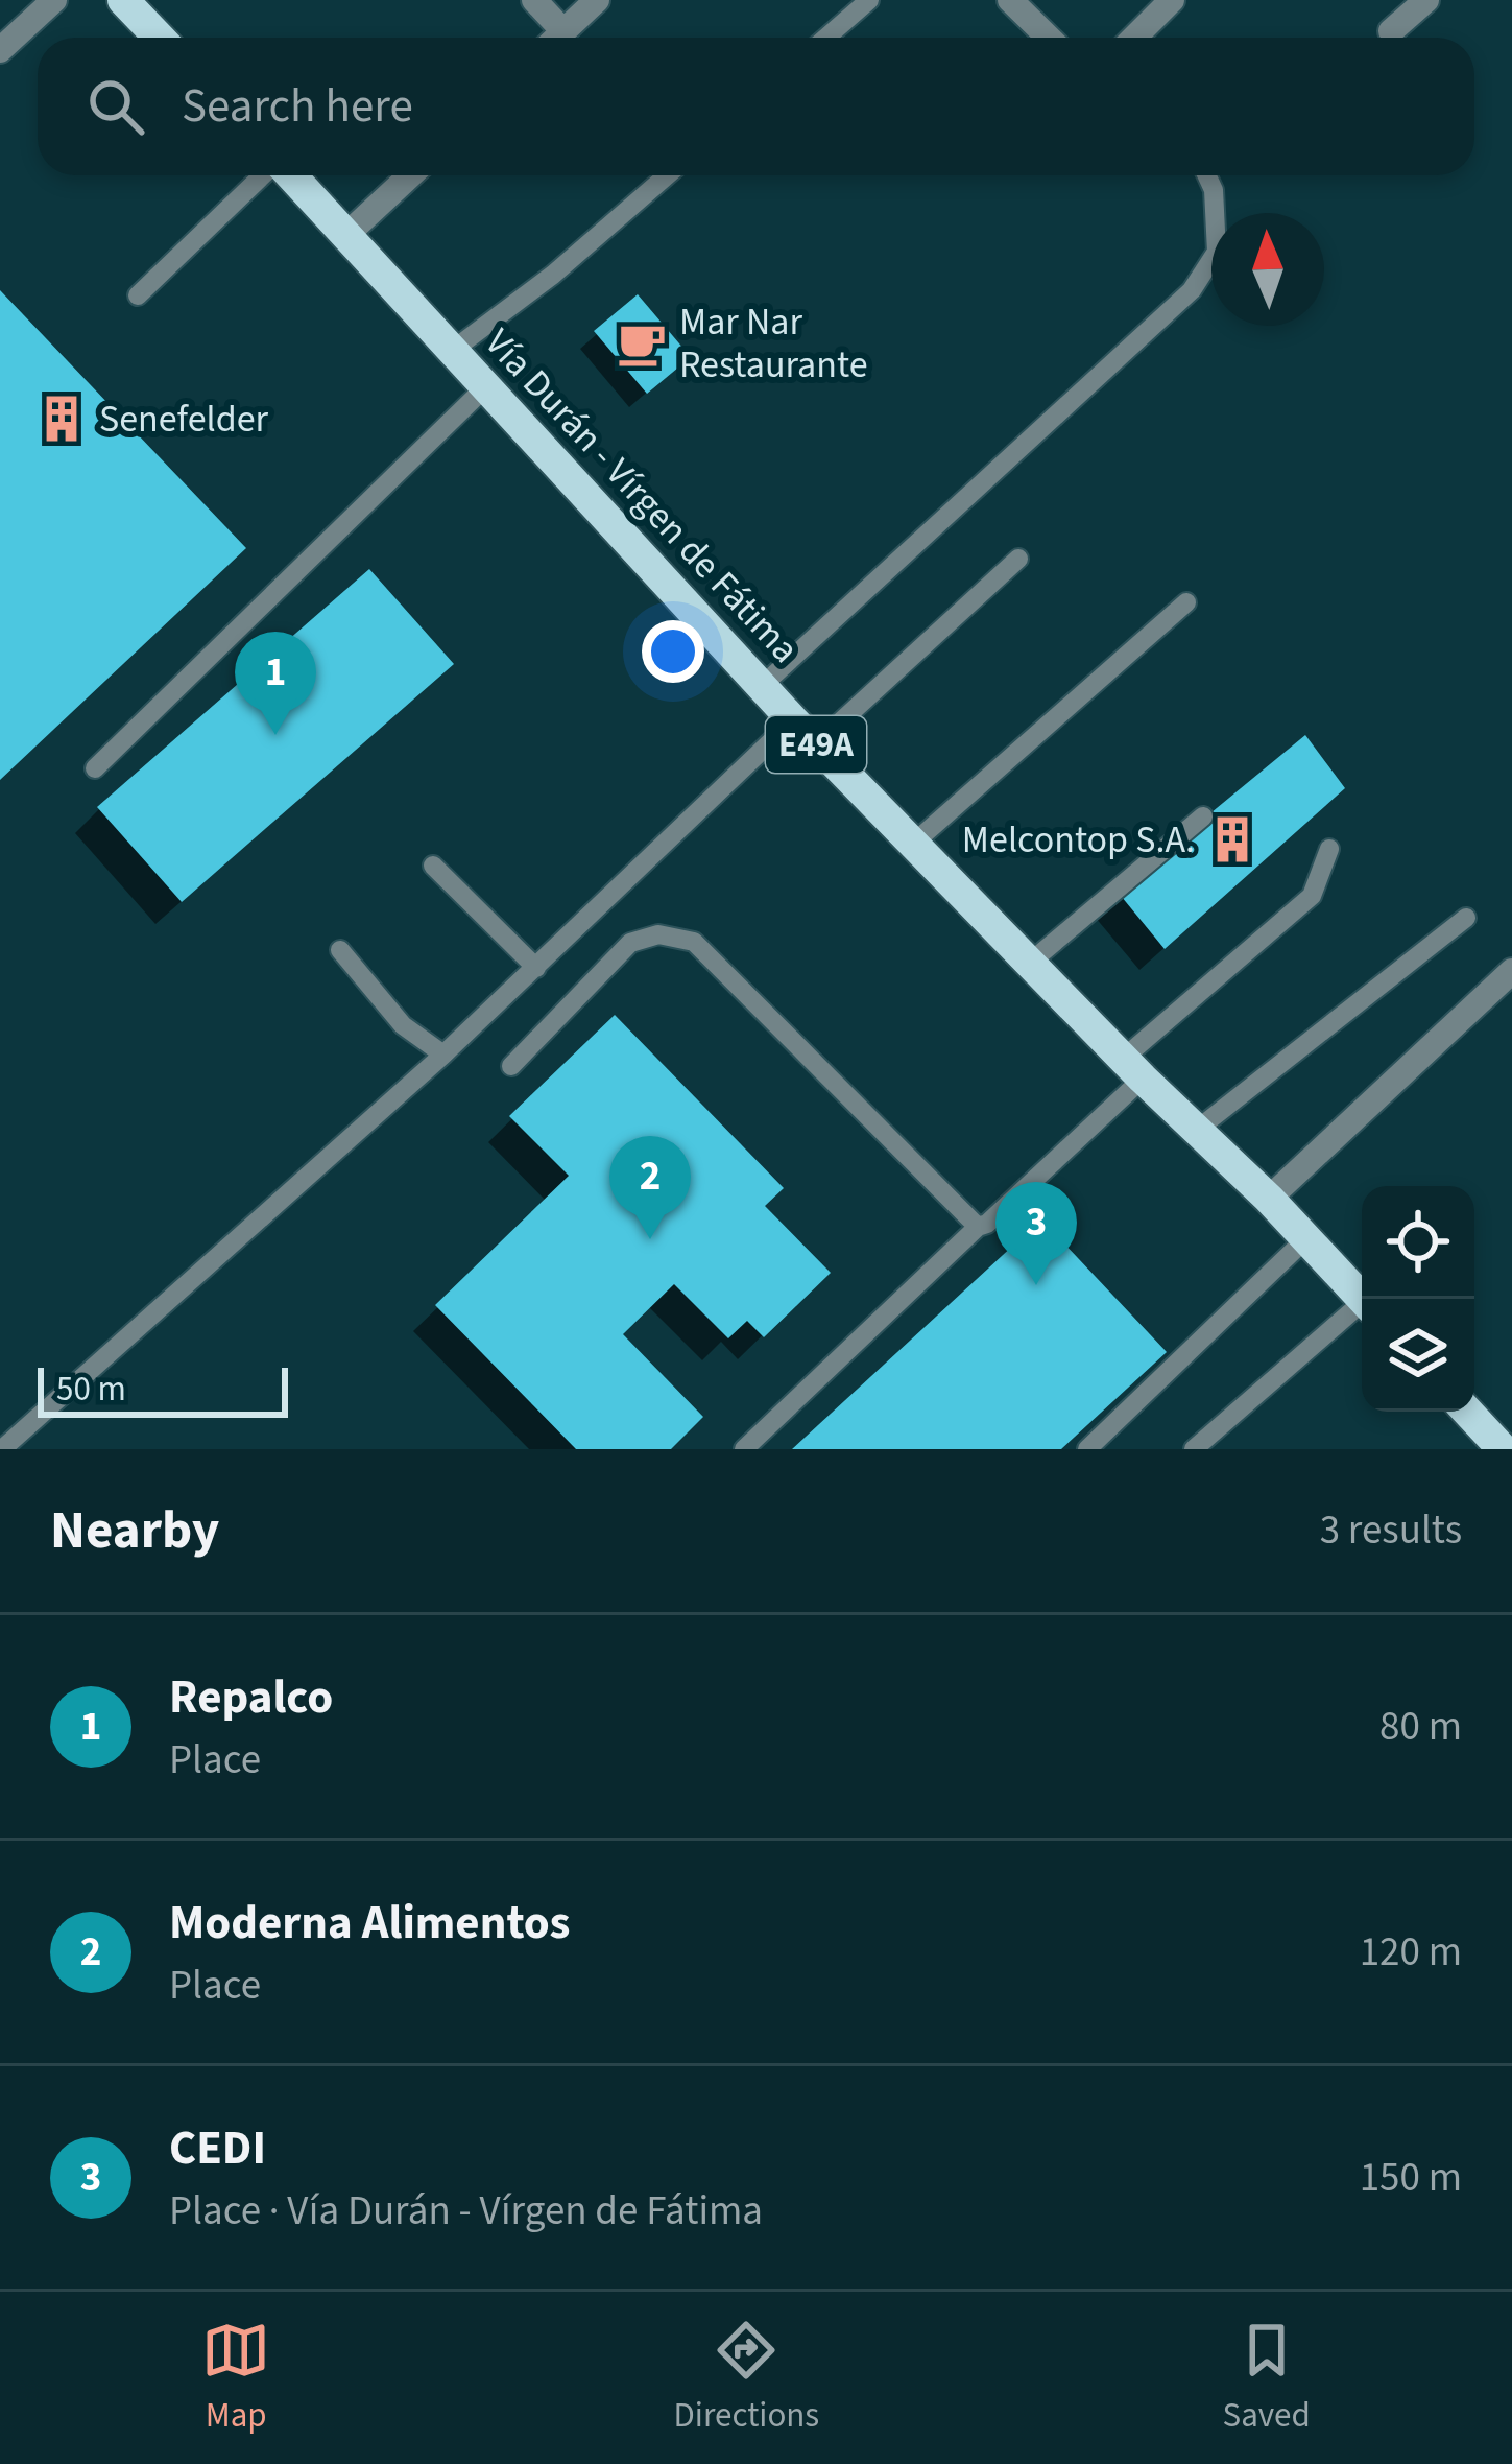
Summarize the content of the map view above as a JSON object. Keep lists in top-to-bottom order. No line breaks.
{"streets":{"main road":["Vía Durán - Vírgen de Fátima","E49A"]},"places":{"cafe":["Mar Nar Restaurante"],"building":["Senefelder","Melcontop S.A."]},"scale_bar":"50 m","north":"top","page":{"search":"Search here","pins":["1","2","3"],"scale":"50 m","heading":["Nearby","3 results"],"list":[{"mark":"1","name":"Repalco","note":"Place","value":"80 m"},{"mark":"2","name":"Moderna Alimentos","note":"Place","value":"120 m"},{"mark":"3","name":"CEDI","note":"Place · Vía Durán - Vírgen de Fátima","value":"150 m"}],"nav":["Map","Directions","Saved"]}}
